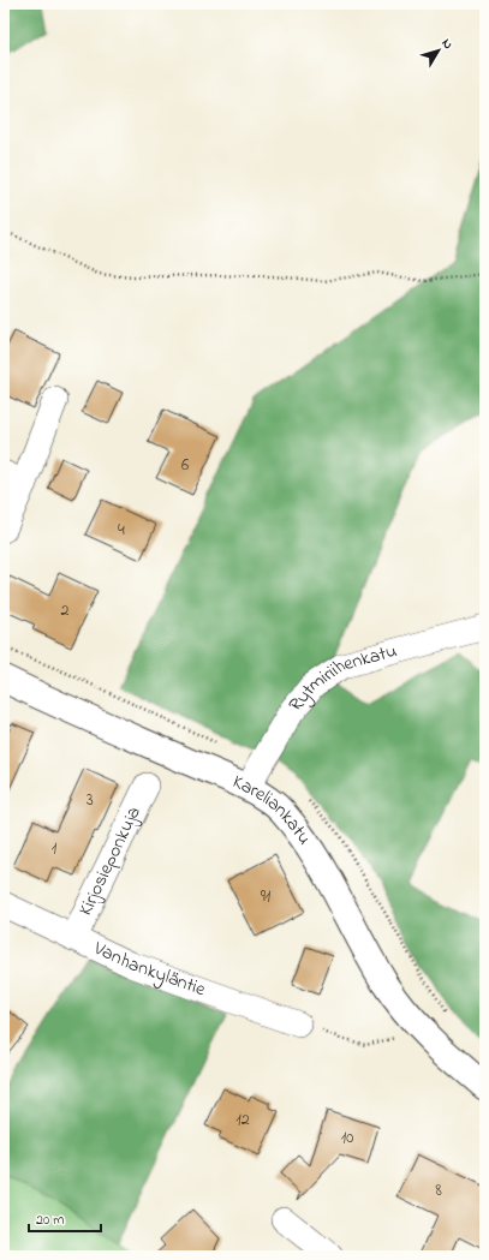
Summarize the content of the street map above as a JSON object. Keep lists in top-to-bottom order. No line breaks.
{"streets":{"street":["Rytmiriihenkatu","Kareliankatu","Kirjosieponkuja","Vanhankyläntie"]},"crossings":[["Rytmiriihenkatu","Kareliankatu"],["Kirjosieponkuja","Vanhankyläntie"]],"house_numbers":["6","4","2","3","1","91","12","10","8"],"scale_bar":"20 m","north":"top right"}
